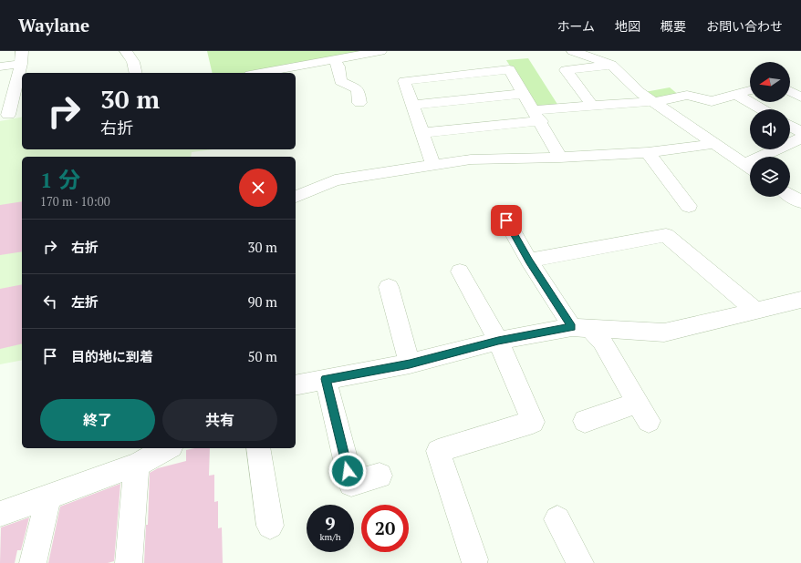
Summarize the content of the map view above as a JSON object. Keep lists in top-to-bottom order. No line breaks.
{"north":"left","page":{"header":"Waylane","nav":["ホーム","地図","概要","お問い合わせ"],"turn":["30 m","右折"],"heading":["1 分","170 m · 10:00"],"list":[{"name":"右折","value":"30 m"},{"name":"左折","value":"90 m"},{"name":"目的地に到着","value":"50 m"}],"buttons":["終了","共有"],"speed":"9 km/h","limit":"20"}}
